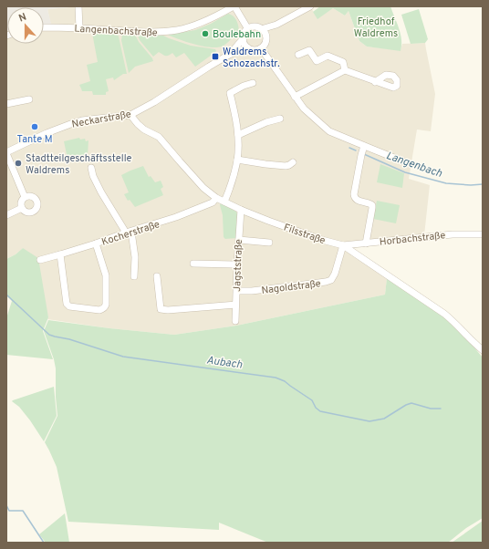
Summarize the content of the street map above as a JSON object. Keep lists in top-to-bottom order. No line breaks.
{"streets":{"street":["Langenbachstraße","Neckarstraße","Kocherstraße","Filsstraße","Horbachstraße","Jagststraße","Nagoldstraße"]},"crossings":[["Neckarstraße","Filsstraße"],["Kocherstraße","Filsstraße"],["Filsstraße","Horbachstraße"],["Filsstraße","Jagststraße"],["Filsstraße","Nagoldstraße"],["Horbachstraße","Nagoldstraße"],["Jagststraße","Nagoldstraße"]],"water":["Langenbach","Aubach"],"parks":["Friedhof Waldrems"],"places":{"other":["Boulebahn","Tante M","Stadtteilgeschäftsstelle Waldrems"],"transit":["Waldrems Schozachstr."]},"north":"top"}
